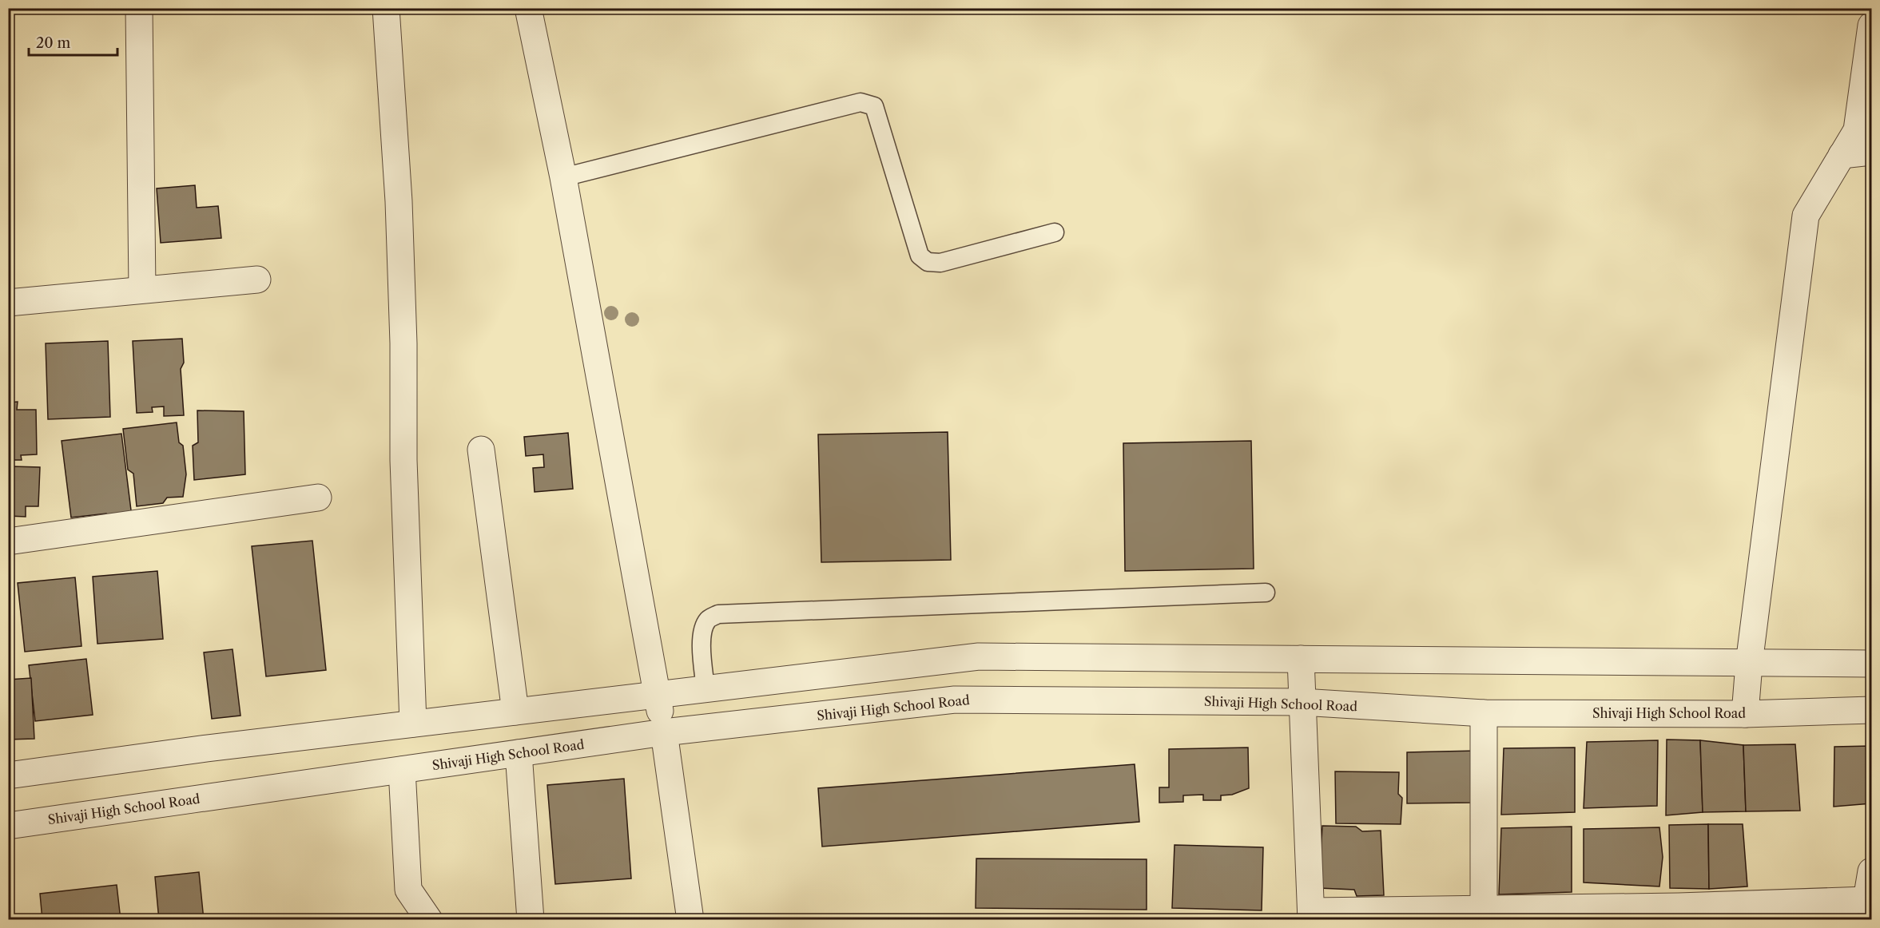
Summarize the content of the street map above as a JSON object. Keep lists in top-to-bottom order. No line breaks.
{"streets":{"street":["Shivaji High School Road"]},"scale_bar":"20 m"}
